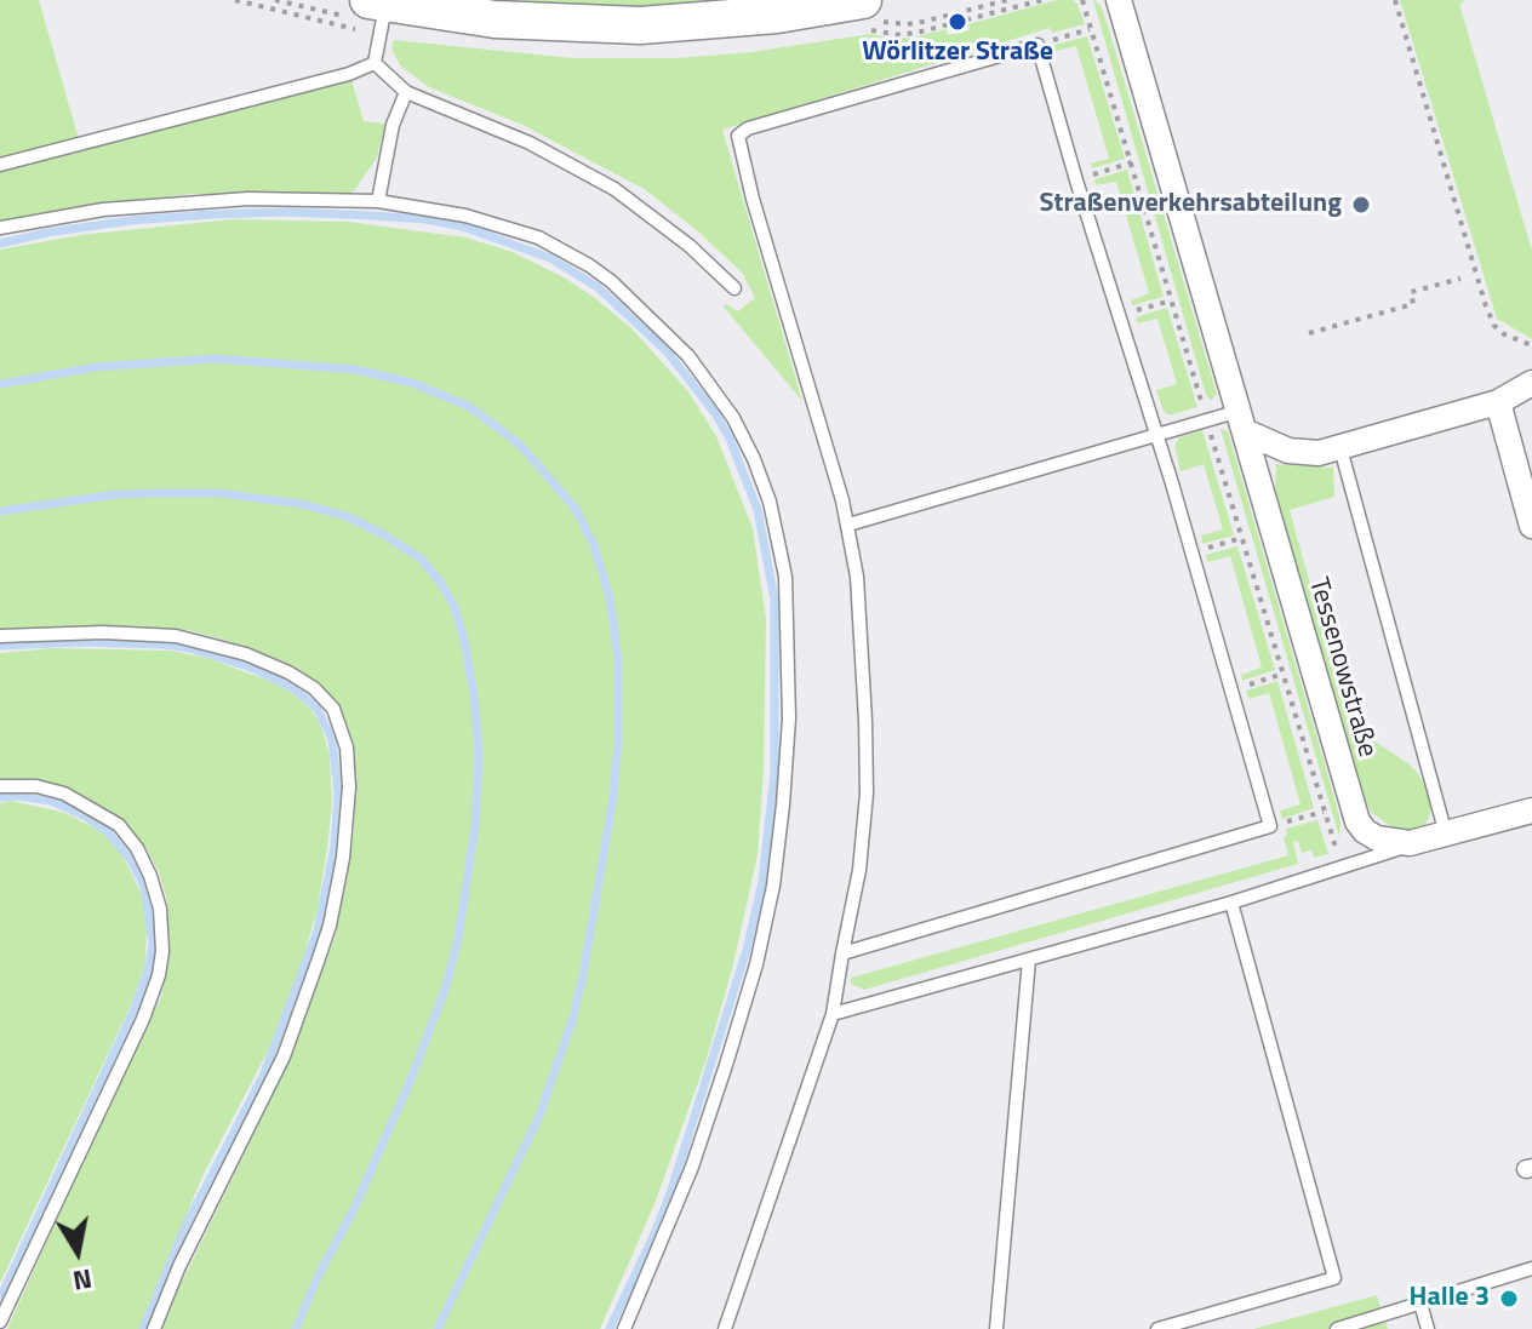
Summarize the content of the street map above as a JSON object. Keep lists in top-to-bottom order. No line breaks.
{"streets":{"street":["Tessenowstraße"]},"places":["Wörlitzer Straße","Straßenverkehrsabteilung","Halle 3"],"north":"bottom"}
